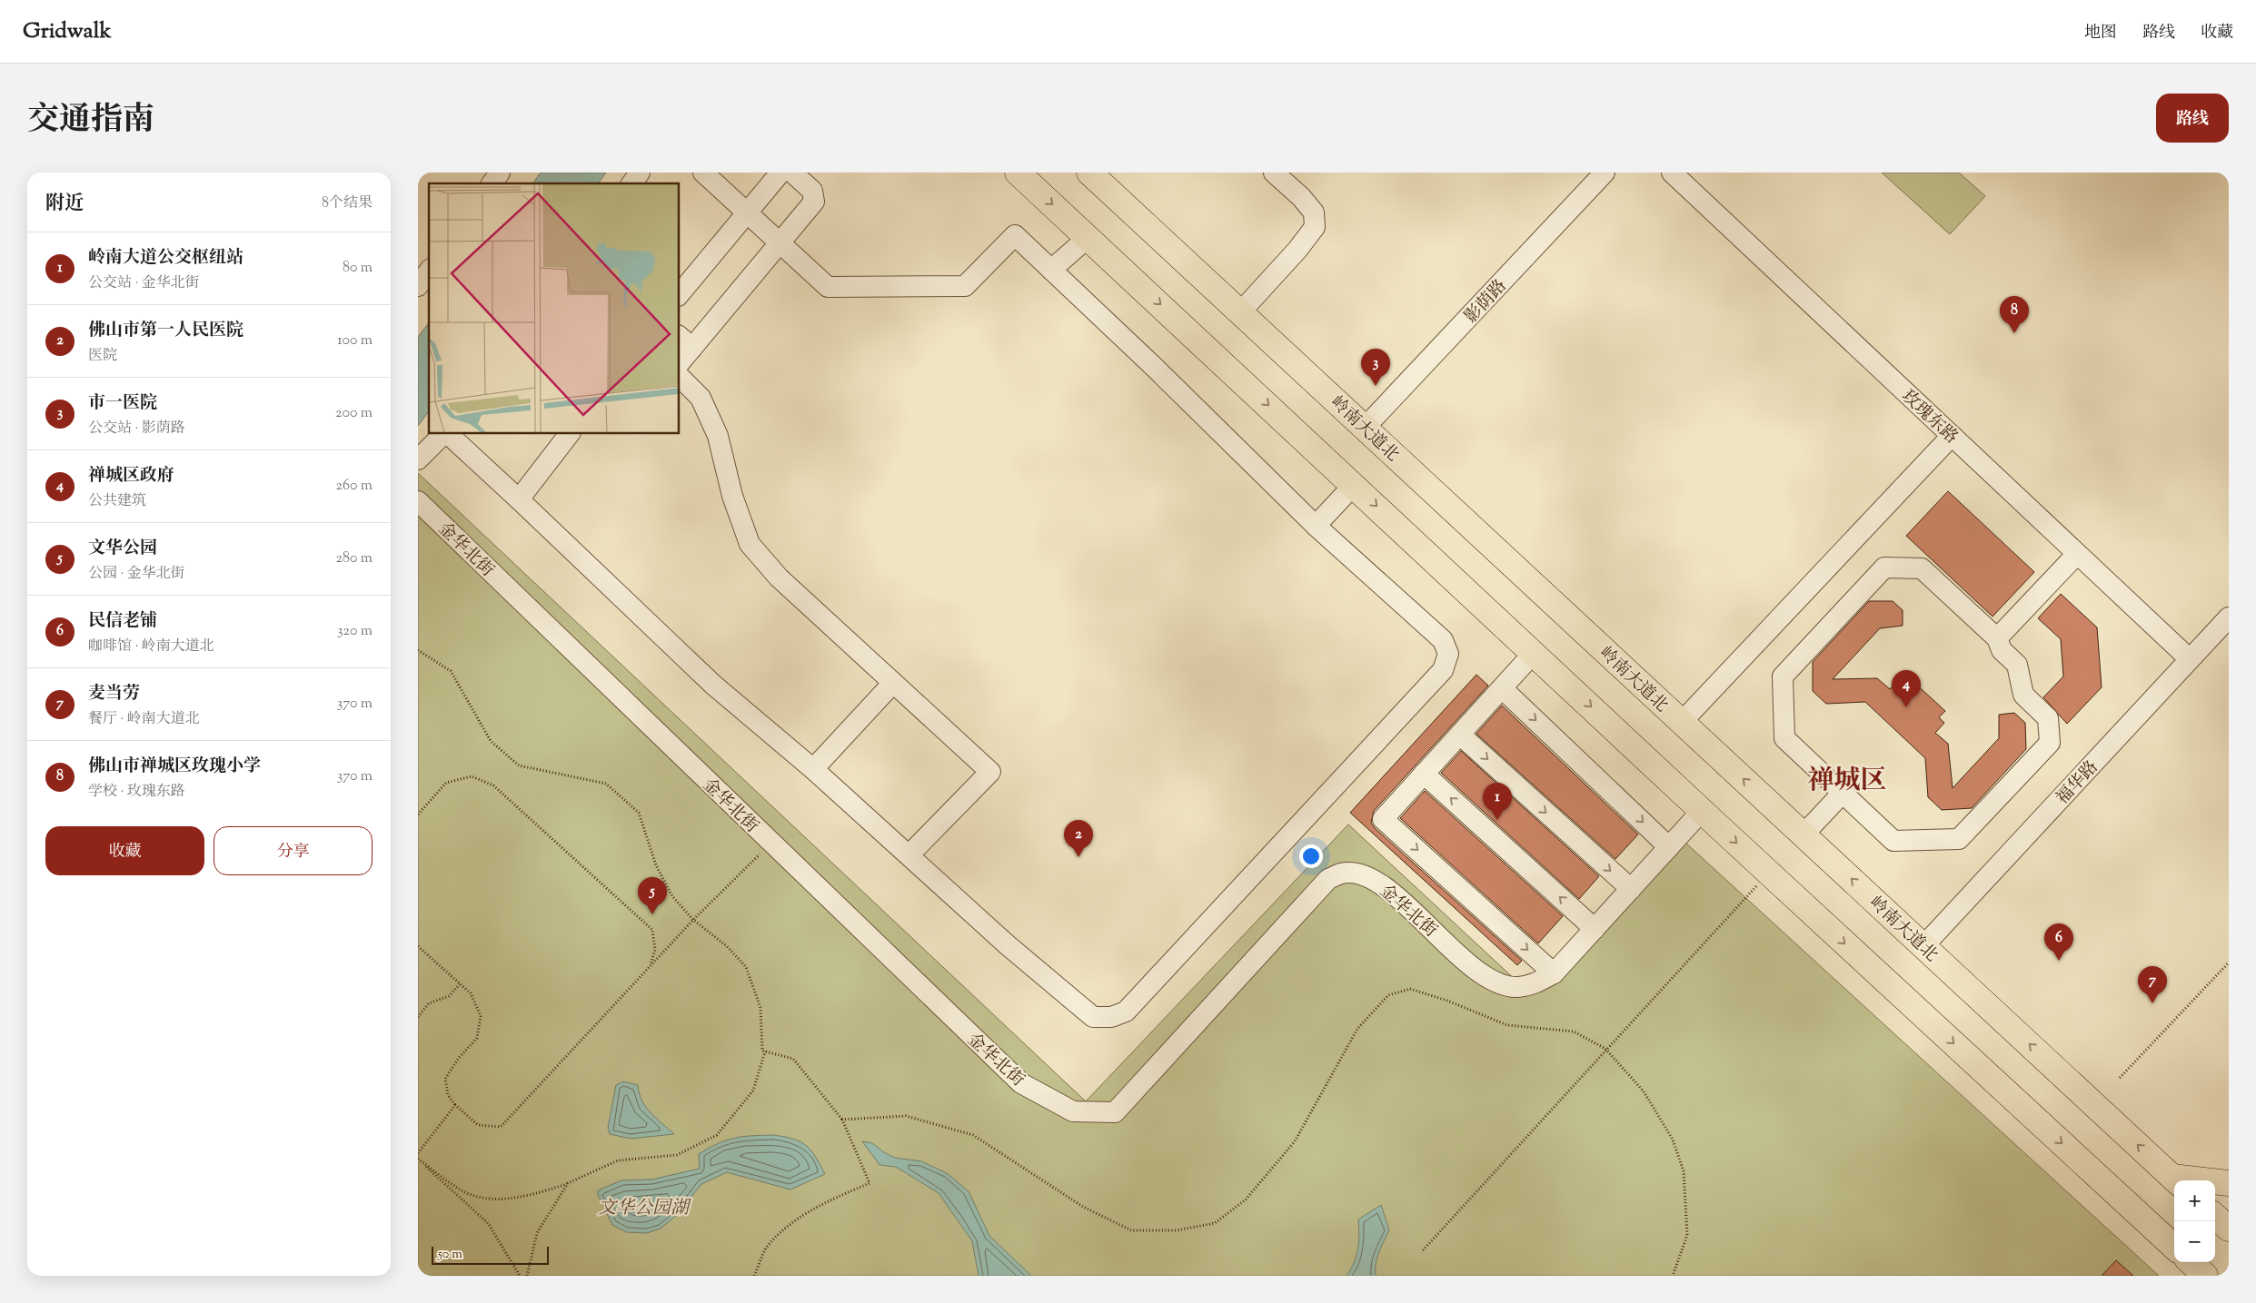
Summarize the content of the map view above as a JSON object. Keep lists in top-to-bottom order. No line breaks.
{"streets":{"main road":["岭南大道北"],"street":["影荫路","玫瑰东路","金华北街","福华路"]},"crossings":[["影荫路","岭南大道北"],["玫瑰东路","福华路"],["岭南大道北","福华路"]],"districts":["禅城区"],"water":["文华公园湖"],"scale_bar":"50 m","page":{"header":"Gridwalk","nav":["地图","路线","收藏"],"title":"交通指南","buttons":["路线",["收藏","分享"]],"heading":["附近","8个结果"],"list":[{"mark":"1","name":"岭南大道公交枢纽站","note":"公交站 · 金华北街","value":"80 m"},{"mark":"2","name":"佛山市第一人民医院","note":"医院","value":"100 m"},{"mark":"3","name":"市一医院","note":"公交站 · 影荫路","value":"200 m"},{"mark":"4","name":"禅城区政府","note":"公共建筑","value":"260 m"},{"mark":"5","name":"文华公园","note":"公园 · 金华北街","value":"280 m"},{"mark":"6","name":"民信老铺","note":"咖啡馆 · 岭南大道北","value":"320 m"},{"mark":"7","name":"麦当劳","note":"餐厅 · 岭南大道北","value":"370 m"},{"mark":"8","name":"佛山市禅城区玫瑰小学","note":"学校 · 玫瑰东路","value":"370 m"}],"pins":["8","3","4","1","2","5","6","7"],"map_buttons":["+","−"],"scale":"50 m"}}
